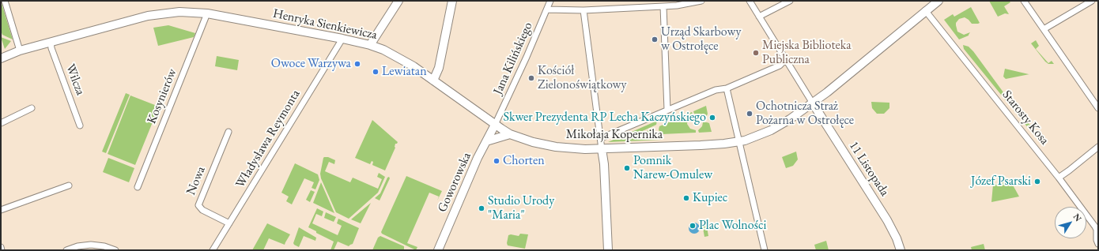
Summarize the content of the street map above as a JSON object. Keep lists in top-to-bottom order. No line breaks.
{"streets":{"street":["Henryka Sienkiewicza","Jana Kilińskiego","Wilcza","Kosynierów","Starosty Kosa","Mikołaja Kopernika","Władysława Reymonta","11 Listopada","Nowa","Goworowska"]},"crossings":[["Henryka Sienkiewicza","Jana Kilińskiego"],["Henryka Sienkiewicza","Wilcza"],["Henryka Sienkiewicza","Kosynierów"],["Henryka Sienkiewicza","Mikołaja Kopernika"],["Henryka Sienkiewicza","Władysława Reymonta"],["Henryka Sienkiewicza","Goworowska"],["Jana Kilińskiego","Mikołaja Kopernika"],["Jana Kilińskiego","Goworowska"],["Starosty Kosa","Mikołaja Kopernika"],["Mikołaja Kopernika","11 Listopada"],["Mikołaja Kopernika","Goworowska"],["Władysława Reymonta","Nowa"]],"places":["Urząd Skarbowy w Ostrołęce","Miejska Biblioteka Publiczna","Owoce Warzywa","Lewiatan","Kościół Zielonoświątkowy","Ochotnicza Straż Pożarna w Ostrołęce","Skwer Prezydenta RP Lecha Kaczyńskiego","Chorten","Pomnik Narew-Omulew","Józef Psarski","Kupiec","Studio Urody \"Maria\"","Plac Wolności"],"north":"top right"}
